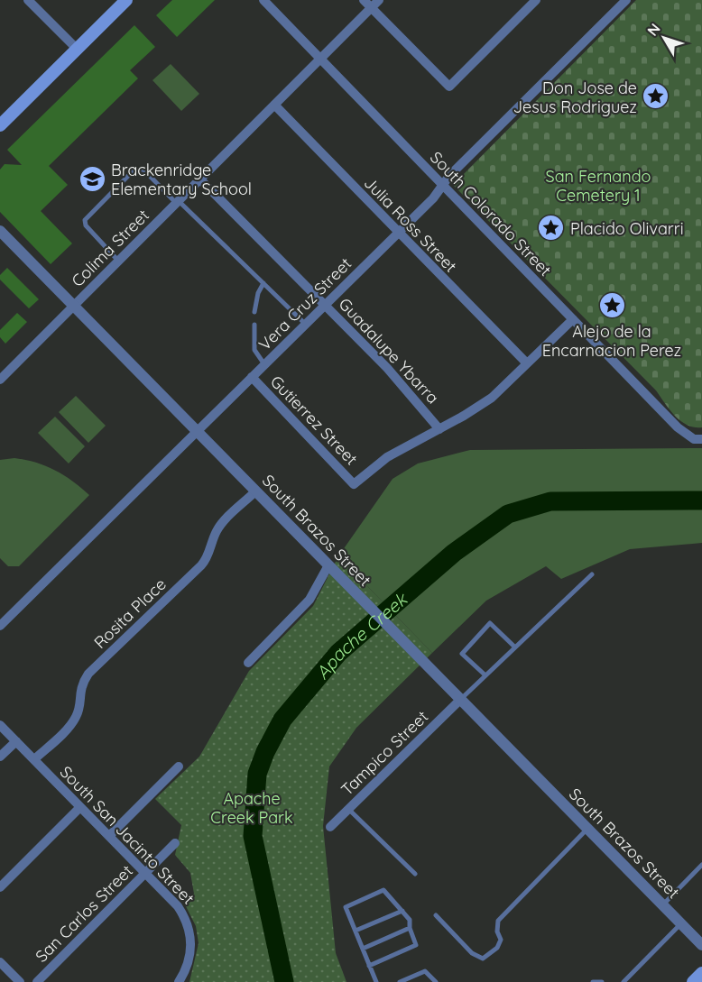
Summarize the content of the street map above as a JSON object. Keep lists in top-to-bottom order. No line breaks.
{"streets":{"street":["South Colorado Street","Julia Ross Street","Colima Street","Vera Cruz Street","Guadalupe Ybarra","Gutierrez Street","South Brazos Street","Rosita Place","Tampico Street","South San Jacinto Street","San Carlos Street"]},"crossings":[["South Colorado Street","Colima Street"],["South Colorado Street","Vera Cruz Street"],["Julia Ross Street","Colima Street"],["Julia Ross Street","Vera Cruz Street"],["Colima Street","Guadalupe Ybarra"],["Colima Street","South Brazos Street"],["Vera Cruz Street","Guadalupe Ybarra"],["Vera Cruz Street","Gutierrez Street"],["Vera Cruz Street","South Brazos Street"],["Guadalupe Ybarra","Gutierrez Street"],["South Brazos Street","Rosita Place"],["South Brazos Street","Tampico Street"],["Rosita Place","South San Jacinto Street"],["South San Jacinto Street","San Carlos Street"]],"water":["Apache Creek"],"parks":["San Fernando Cemetery 1","Apache Creek Park"],"places":{"place":["Don Jose de Jesus Rodriguez","Placido Olivarri","Alejo de la Encarnacion Perez"],"school or university":["Brackenridge Elementary School"]},"north":"top left"}
